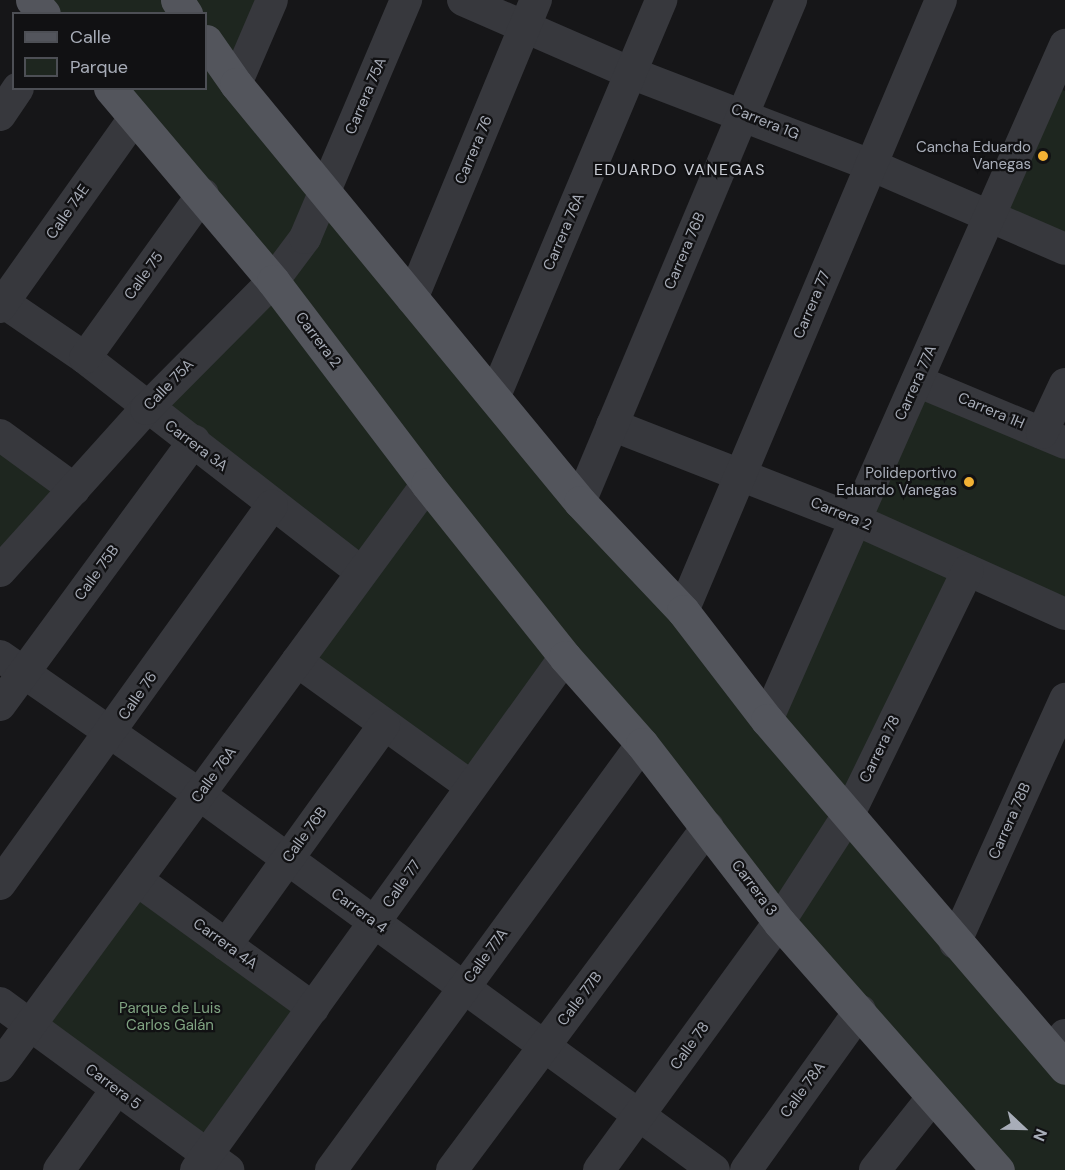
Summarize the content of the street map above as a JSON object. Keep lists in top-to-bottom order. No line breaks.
{"streets":{"main road":["Carrera 2","Carrera 3"],"street":["Carrera 75A","Carrera 1G","Carrera 76","Calle 74E","Carrera 76A","Carrera 76B","Calle 75","Carrera 77","Carrera 77A","Calle 75A","Carrera 1H","Carrera 3A","Calle 75B","Calle 76","Carrera 78","Calle 76A","Carrera 78B","Calle 76B","Calle 77","Carrera 4","Carrera 4A","Calle 77A","Calle 77B","Calle 78","Carrera 5","Calle 78A"]},"crossings":[["Carrera 75A","Calle 75A"],["Carrera 1G","Carrera 76"],["Carrera 1G","Carrera 76A"],["Carrera 1G","Carrera 76B"],["Carrera 1G","Carrera 77"],["Carrera 1G","Carrera 77A"],["Calle 74E","Carrera 2"],["Calle 74E","Carrera 3A"],["Carrera 76B","Carrera 2"],["Calle 75","Carrera 2"],["Calle 75","Carrera 3A"],["Carrera 77","Carrera 2"],["Carrera 2","Carrera 77A"],["Carrera 2","Calle 75A"],["Carrera 2","Carrera 78"],["Carrera 2","Calle 76A"],["Carrera 2","Carrera 3"],["Carrera 77A","Carrera 1H"],["Calle 75A","Carrera 3A"],["Carrera 3A","Calle 75B"],["Carrera 3A","Calle 76"],["Carrera 3A","Calle 76A"],["Calle 75B","Carrera 4"],["Calle 76","Carrera 4"],["Carrera 78","Carrera 3"],["Carrera 78","Calle 78"],["Calle 76A","Carrera 4"],["Calle 76A","Carrera 4A"],["Calle 76A","Carrera 5"],["Calle 76B","Carrera 4"],["Calle 76B","Carrera 4A"],["Calle 77","Carrera 3"],["Calle 77","Carrera 4"],["Calle 77","Carrera 4A"],["Calle 77","Carrera 5"],["Carrera 3","Calle 77A"],["Carrera 3","Calle 77B"],["Carrera 3","Calle 78"],["Carrera 3","Calle 78A"],["Carrera 4","Calle 77A"],["Carrera 4","Calle 77B"],["Carrera 4","Calle 78"]],"districts":["EDUARDO VANEGAS"],"parks":["Parque de Luis Carlos Galán"],"places":["Cancha Eduardo Vanegas","Polideportivo Eduardo Vanegas"],"legend":["Calle","Parque"],"north":"right"}
